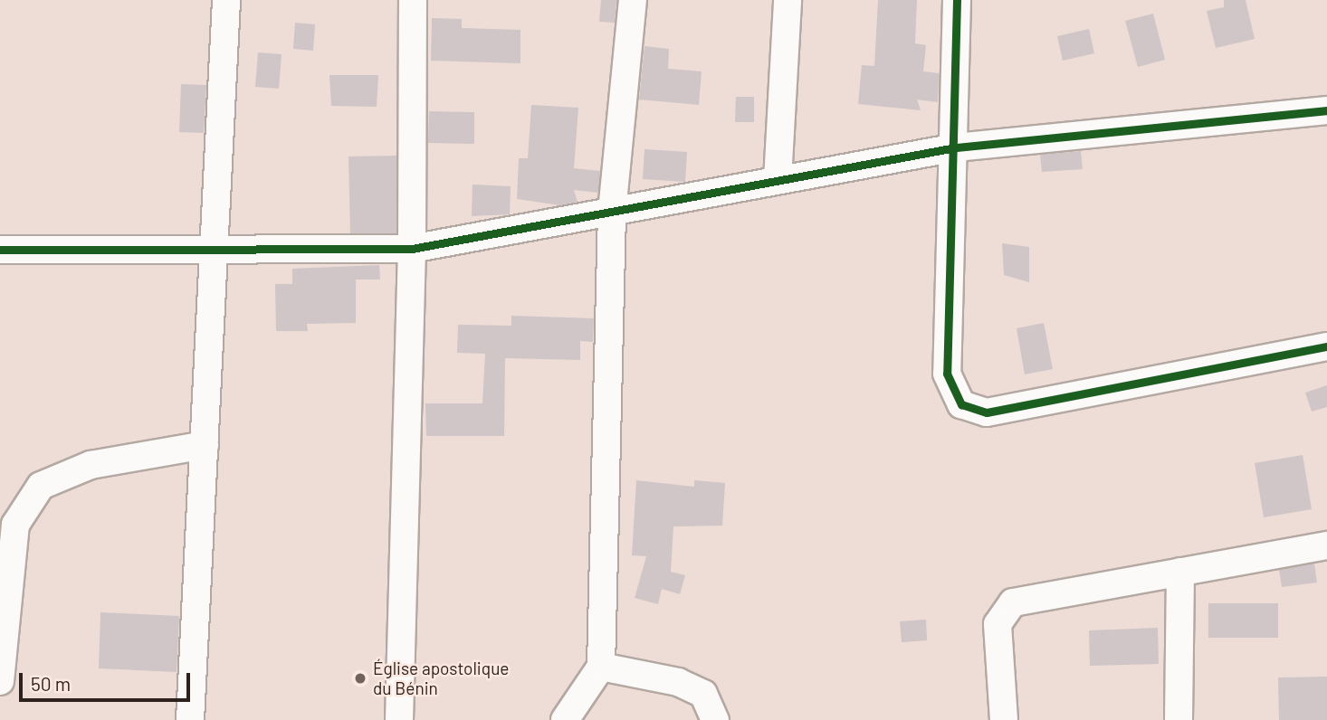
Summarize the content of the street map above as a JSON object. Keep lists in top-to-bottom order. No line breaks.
{"places":["Église apostolique du Bénin"],"scale_bar":"50 m"}
